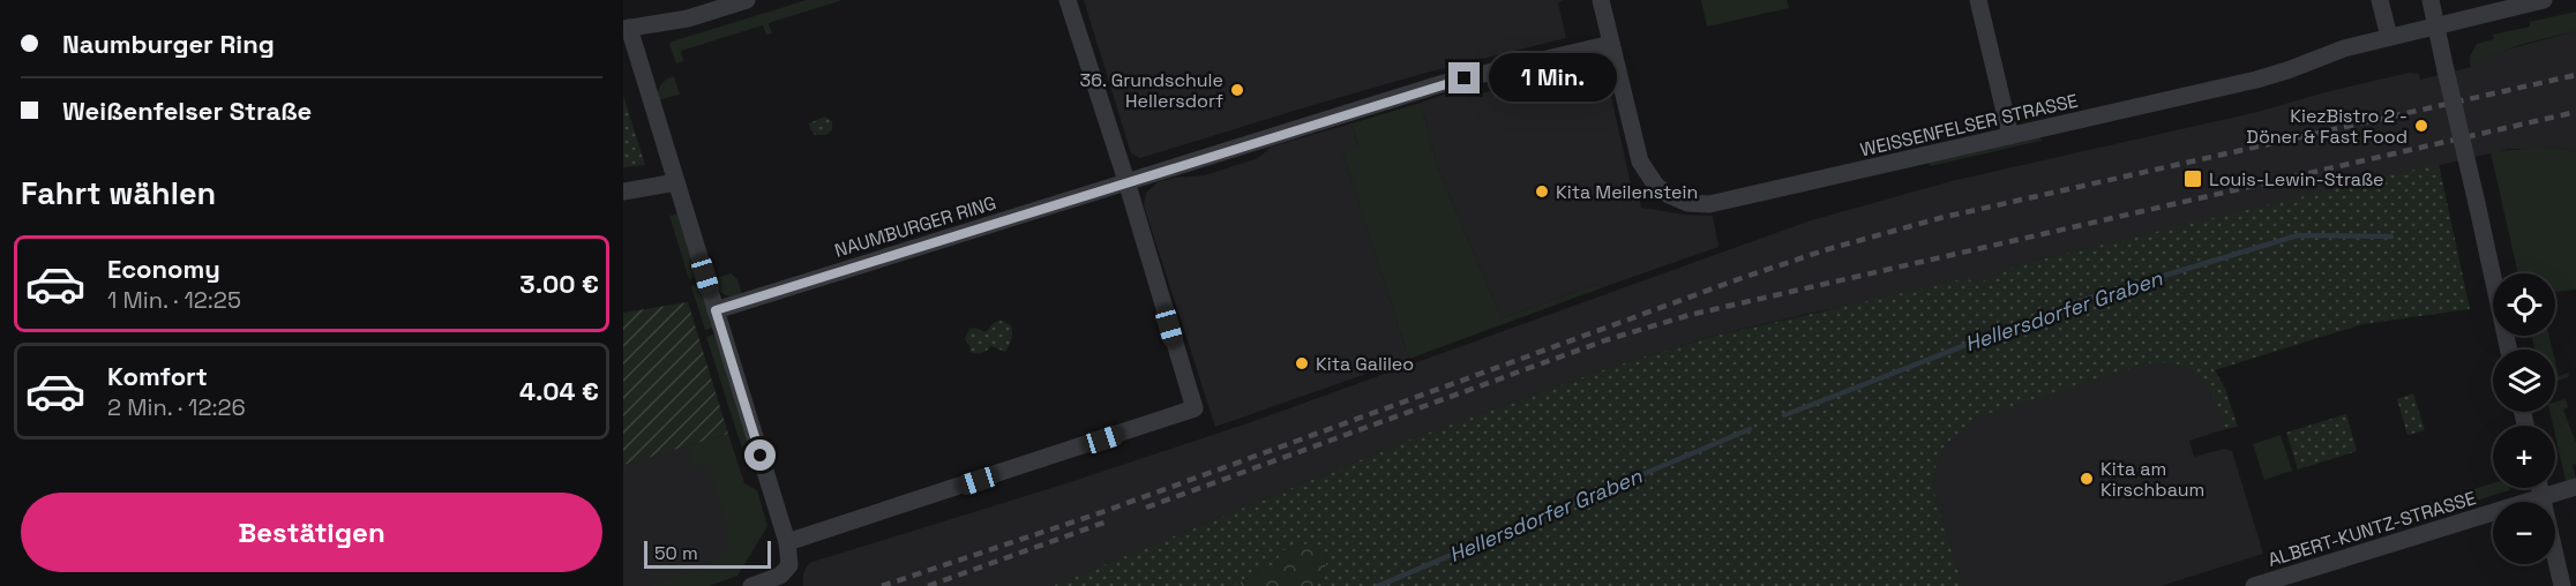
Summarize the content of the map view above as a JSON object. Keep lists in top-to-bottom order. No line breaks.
{"streets":{"street":["WEISSENFELSER STRASSE","NAUMBURGER RING","ALBERT-KUNTZ-STRASSE"]},"crossings":[["WEISSENFELSER STRASSE","NAUMBURGER RING"]],"water":["Hellersdorfer Graben"],"places":{"other":["36. Grundschule Hellersdorf","KiezBistro 2 - Döner & Fast Food","Kita Meilenstein","Kita Galileo","Kita am Kirschbaum"],"transit":["Louis-Lewin-Straße"]},"scale_bar":"50 m","page":{"banner":["Naumburger Ring","Weißenfelser Straße"],"bubble":"1 Min.","heading":"Fahrt wählen","list":[{"name":"Economy","note":"1 Min. · 12:25","value":"3.00 €"},{"name":"Komfort","note":"2 Min. · 12:26","value":"4.04 €"}],"map_buttons":["+","−"],"buttons":"Bestätigen","scale":"50 m"}}
